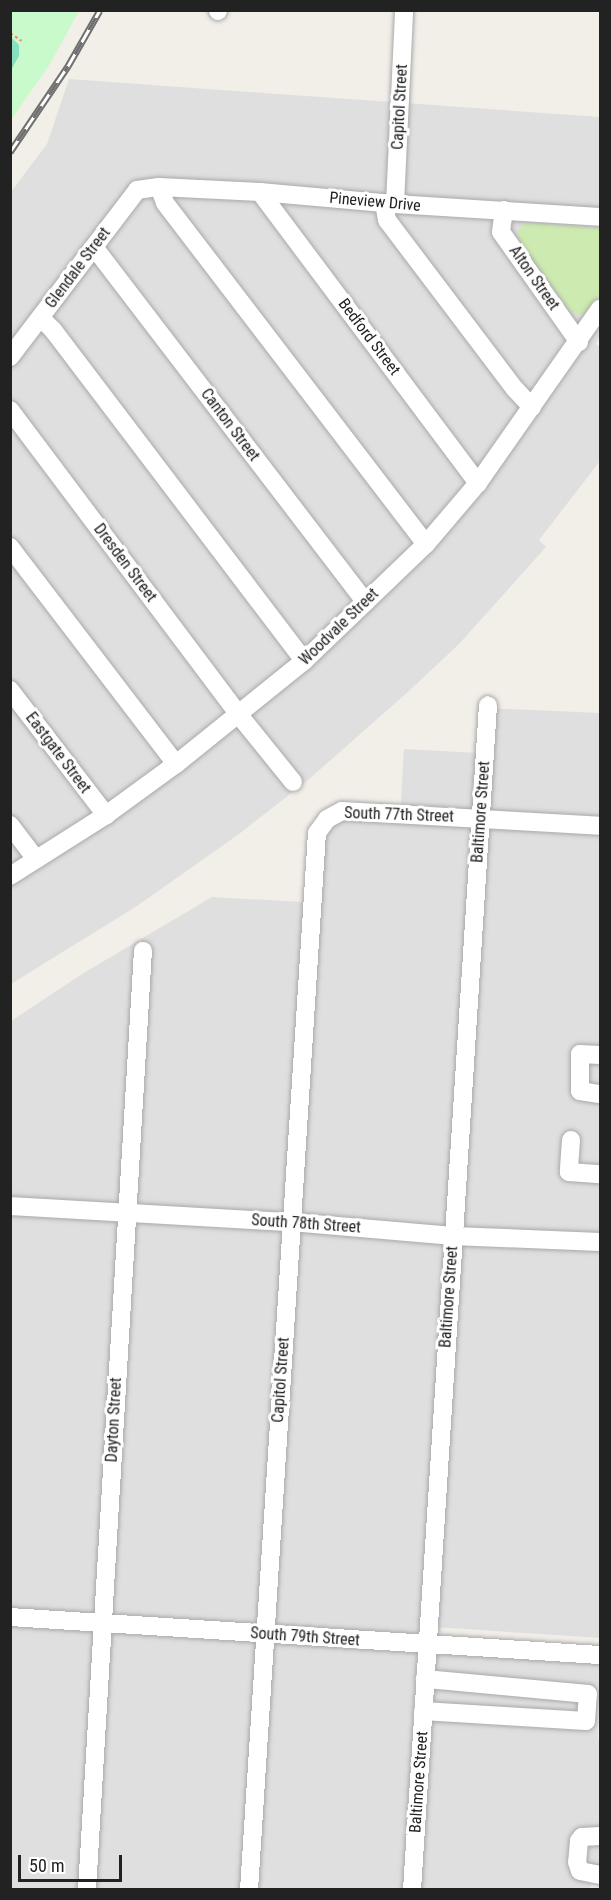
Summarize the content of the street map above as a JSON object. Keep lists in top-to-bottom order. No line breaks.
{"streets":{"street":["Capitol Street","Pineview Drive","Glendale Street","Alton Street","Bedford Street","Canton Street","Dresden Street","Woodvale Street","Eastgate Street","Baltimore Street","South 77th Street","South 78th Street","Dayton Street","South 79th Street"]},"crossings":[["Capitol Street","Pineview Drive"],["Capitol Street","South 77th Street"],["Capitol Street","South 78th Street"],["Capitol Street","South 79th Street"],["Pineview Drive","Glendale Street"],["Pineview Drive","Alton Street"],["Pineview Drive","Bedford Street"],["Glendale Street","Canton Street"],["Alton Street","Woodvale Street"],["Bedford Street","Woodvale Street"],["Canton Street","Woodvale Street"],["Dresden Street","Woodvale Street"],["Woodvale Street","Eastgate Street"],["Baltimore Street","South 77th Street"],["Baltimore Street","South 78th Street"],["Baltimore Street","South 79th Street"],["South 78th Street","Dayton Street"],["Dayton Street","South 79th Street"]],"scale_bar":"50 m"}
